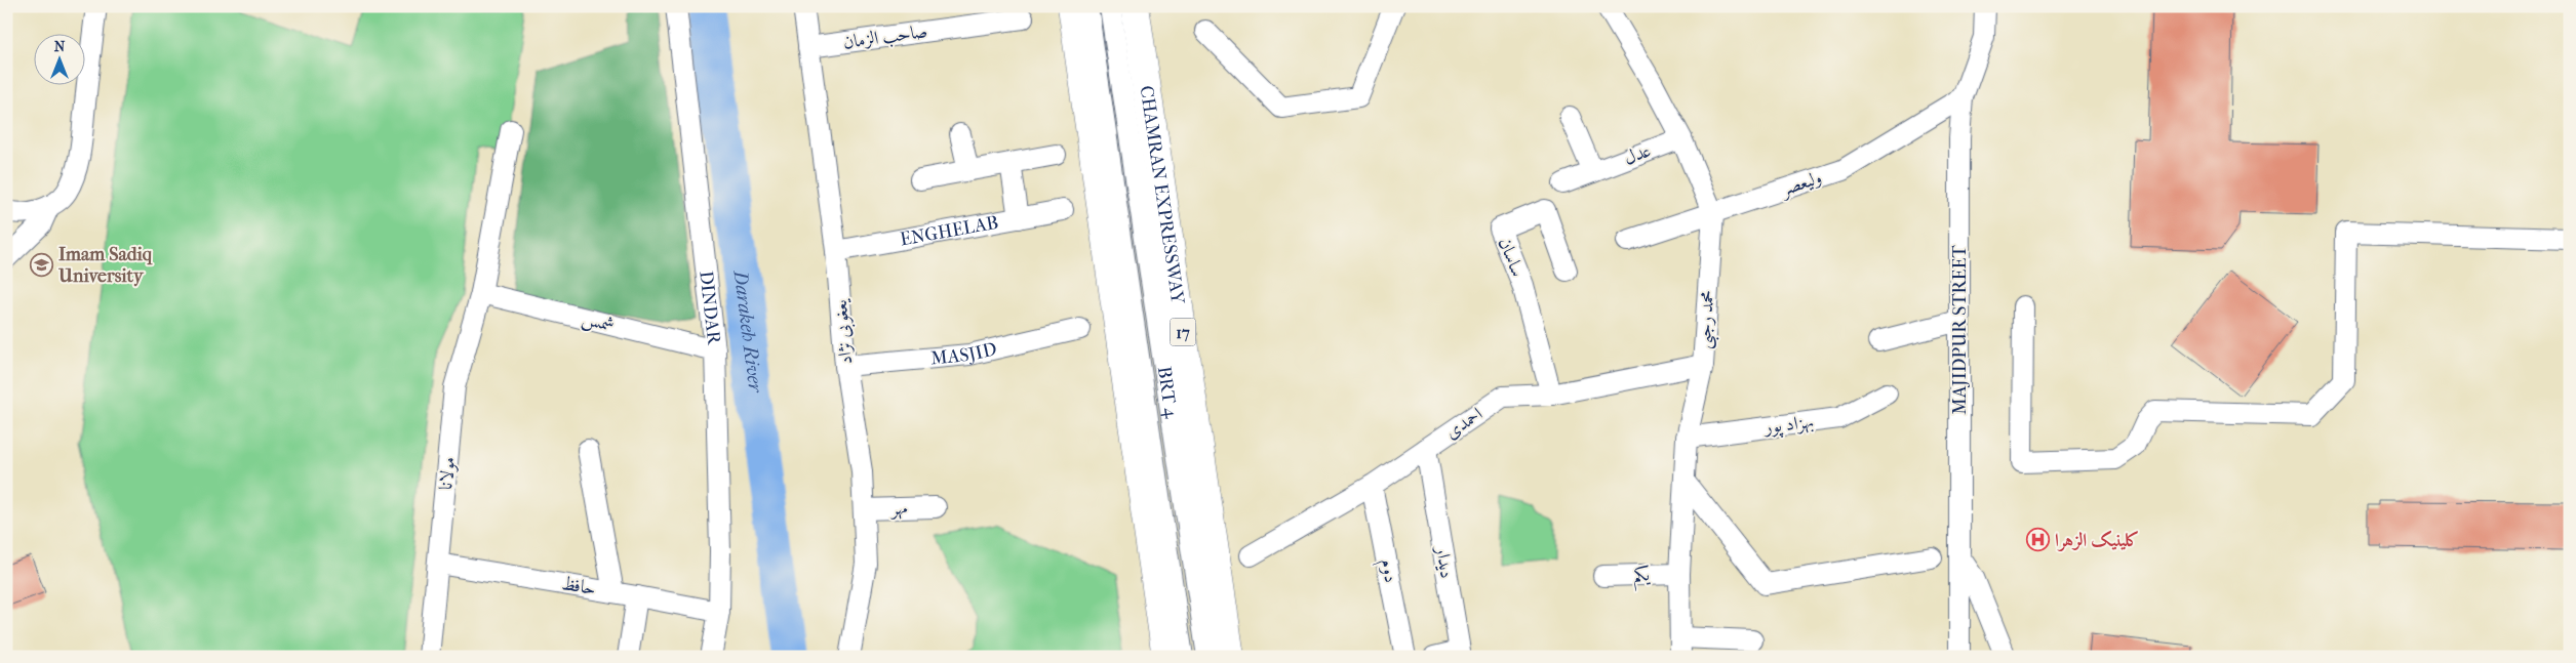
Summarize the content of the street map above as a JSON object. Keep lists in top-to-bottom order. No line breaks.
{"streets":{"highway":["CHAMRAN EXPRESSWAY","17"],"street":["صاحب الزمان","عدل","ولیعصر","ENGHELAB","ساسان","DINDAR","محمد رجبی","شمس","MAJIDPUR STREET","یعغوبی نژاد","MASJID","BRT 4","احمدی","بهزاد پور","مولانا","مهر","دیدار","دوم","یکم","حافظ"]},"crossings":[["صاحب الزمان","یعغوبی نژاد"],["عدل","محمد رجبی"],["ولیعصر","محمد رجبی"],["ولیعصر","MAJIDPUR STREET"],["ENGHELAB","یعغوبی نژاد"],["ساسان","احمدی"],["DINDAR","شمس"],["DINDAR","حافظ"],["محمد رجبی","احمدی"],["محمد رجبی","بهزاد پور"],["محمد رجبی","یکم"],["شمس","مولانا"],["یعغوبی نژاد","MASJID"],["یعغوبی نژاد","مهر"],["احمدی","دیدار"],["احمدی","دوم"],["مولانا","حافظ"]],"water":["Darakeh River"],"places":{"school or university":["Imam Sadiq University"],"hospital":["کلینیک الزهرا"]},"north":"top"}
